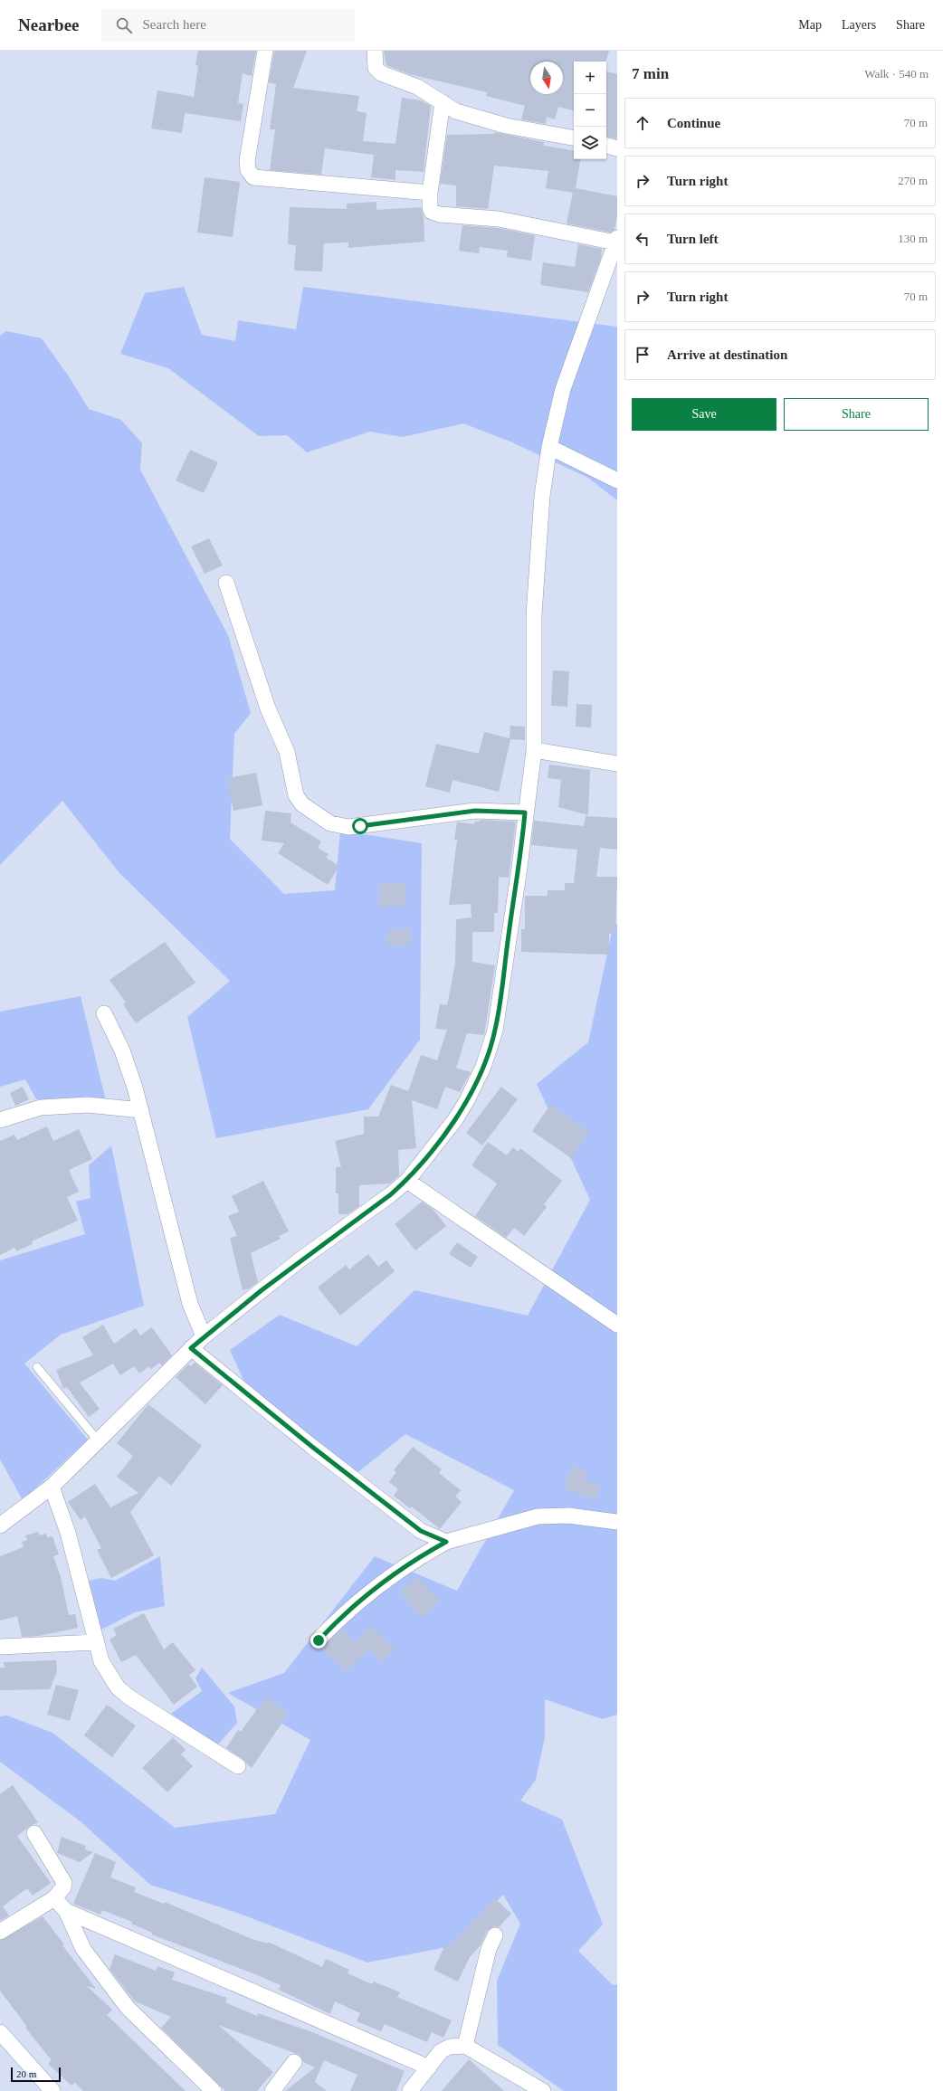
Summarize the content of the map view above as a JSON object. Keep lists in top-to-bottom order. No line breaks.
{"scale_bar":"20 m","north":"bottom","page":{"header":"Nearbee","search":"Search here","nav":["Map","Layers","Share"],"heading":["7 min","Walk · 540 m"],"map_buttons":["+","−"],"list":[["Continue","70 m"],["Turn right","270 m"],["Turn left","130 m"],["Turn right","70 m"],"Arrive at destination"],"buttons":["Save","Share"],"scale":"20 m"}}
